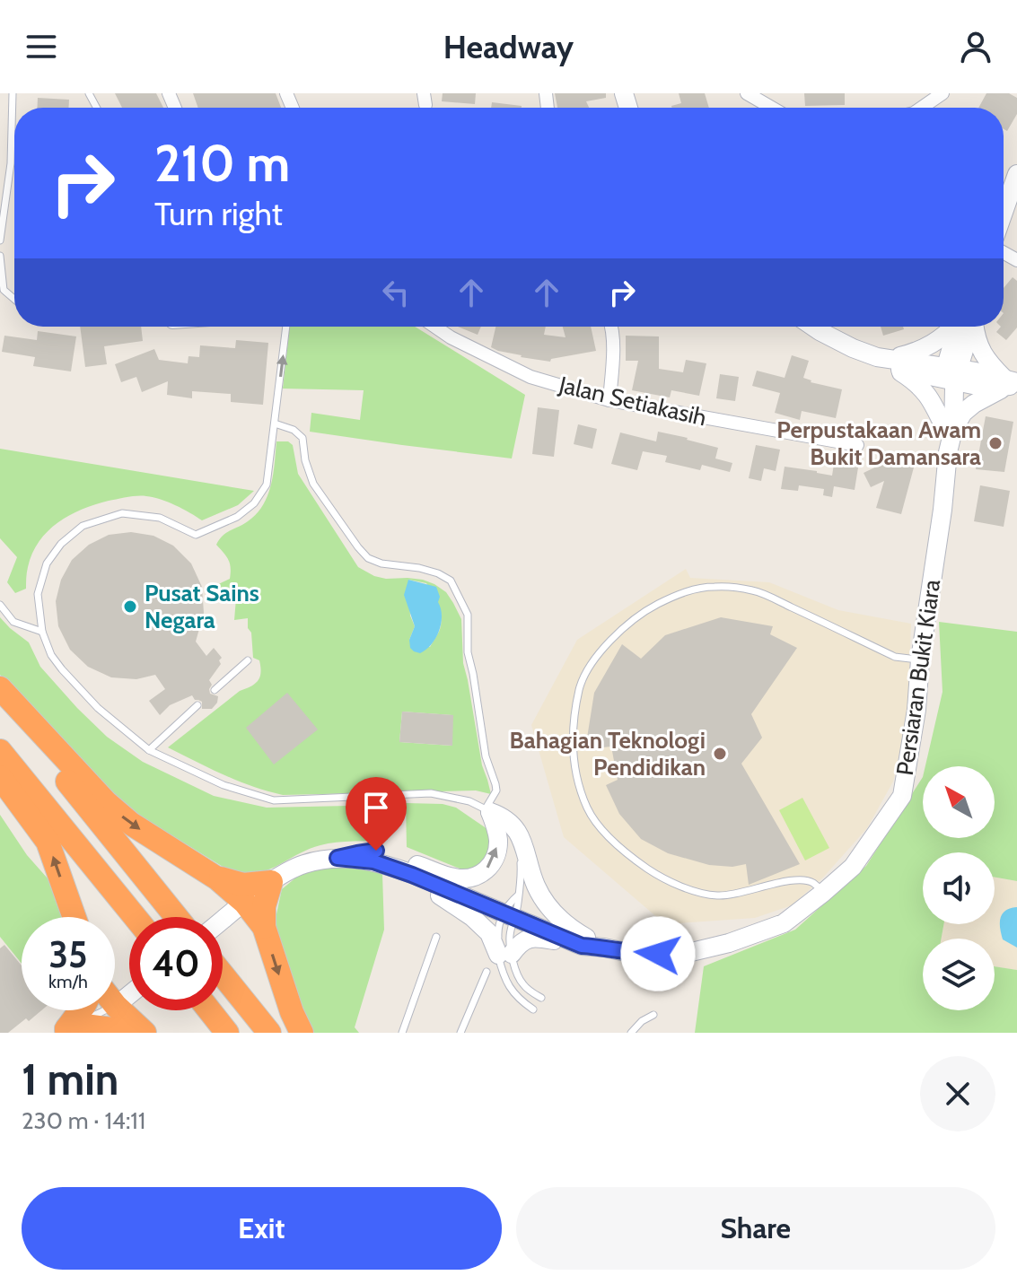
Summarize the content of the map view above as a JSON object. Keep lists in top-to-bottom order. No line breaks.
{"streets":{"street":["Jalan Setiakasih","Persiaran Bukit Kiara"]},"places":["Perpustakaan Awam Bukit Damansara","Pusat Sains Negara","Bahagian Teknologi Pendidikan"],"north":"top left","page":{"header":"Headway","turn":["210 m","Turn right"],"speed":"35 km/h","limit":"40","heading":["1 min","230 m · 14:11"],"buttons":["Exit","Share"]}}
